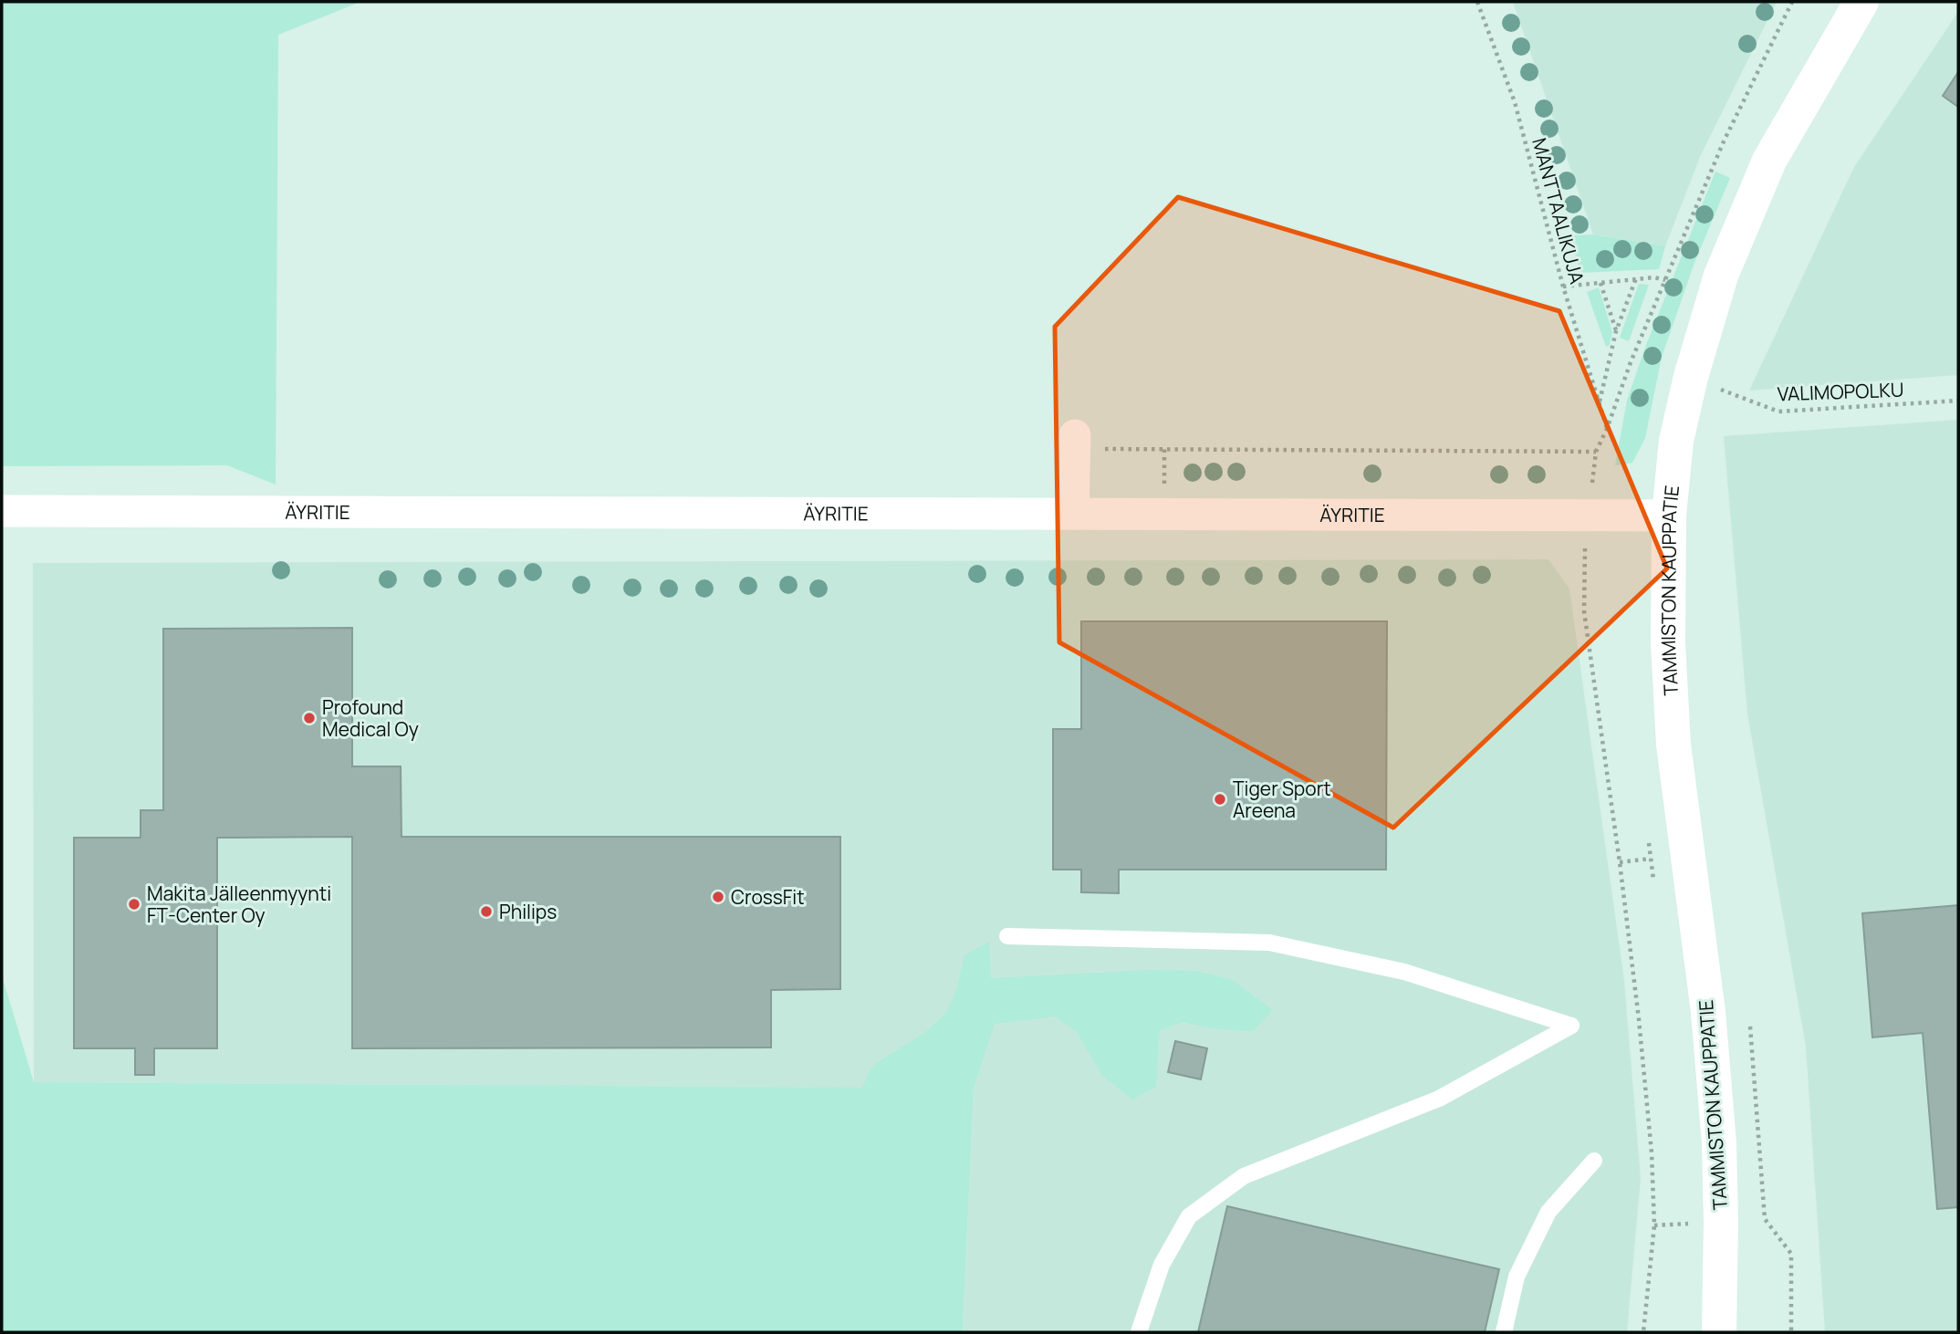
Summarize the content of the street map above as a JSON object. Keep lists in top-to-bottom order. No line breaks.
{"streets":{"main road":["TAMMISTON KAUPPATIE"],"street":["ÄYRITIE"],"path":["MANTTAALIKUJA","VALIMOPOLKU"]},"crossings":[["VALIMOPOLKU","TAMMISTON KAUPPATIE"],["ÄYRITIE","TAMMISTON KAUPPATIE"]],"places":["Profound Medical Oy","Tiger Sport Areena","CrossFit","Makita Jälleenmyynti FT-Center Oy","Philips"]}
